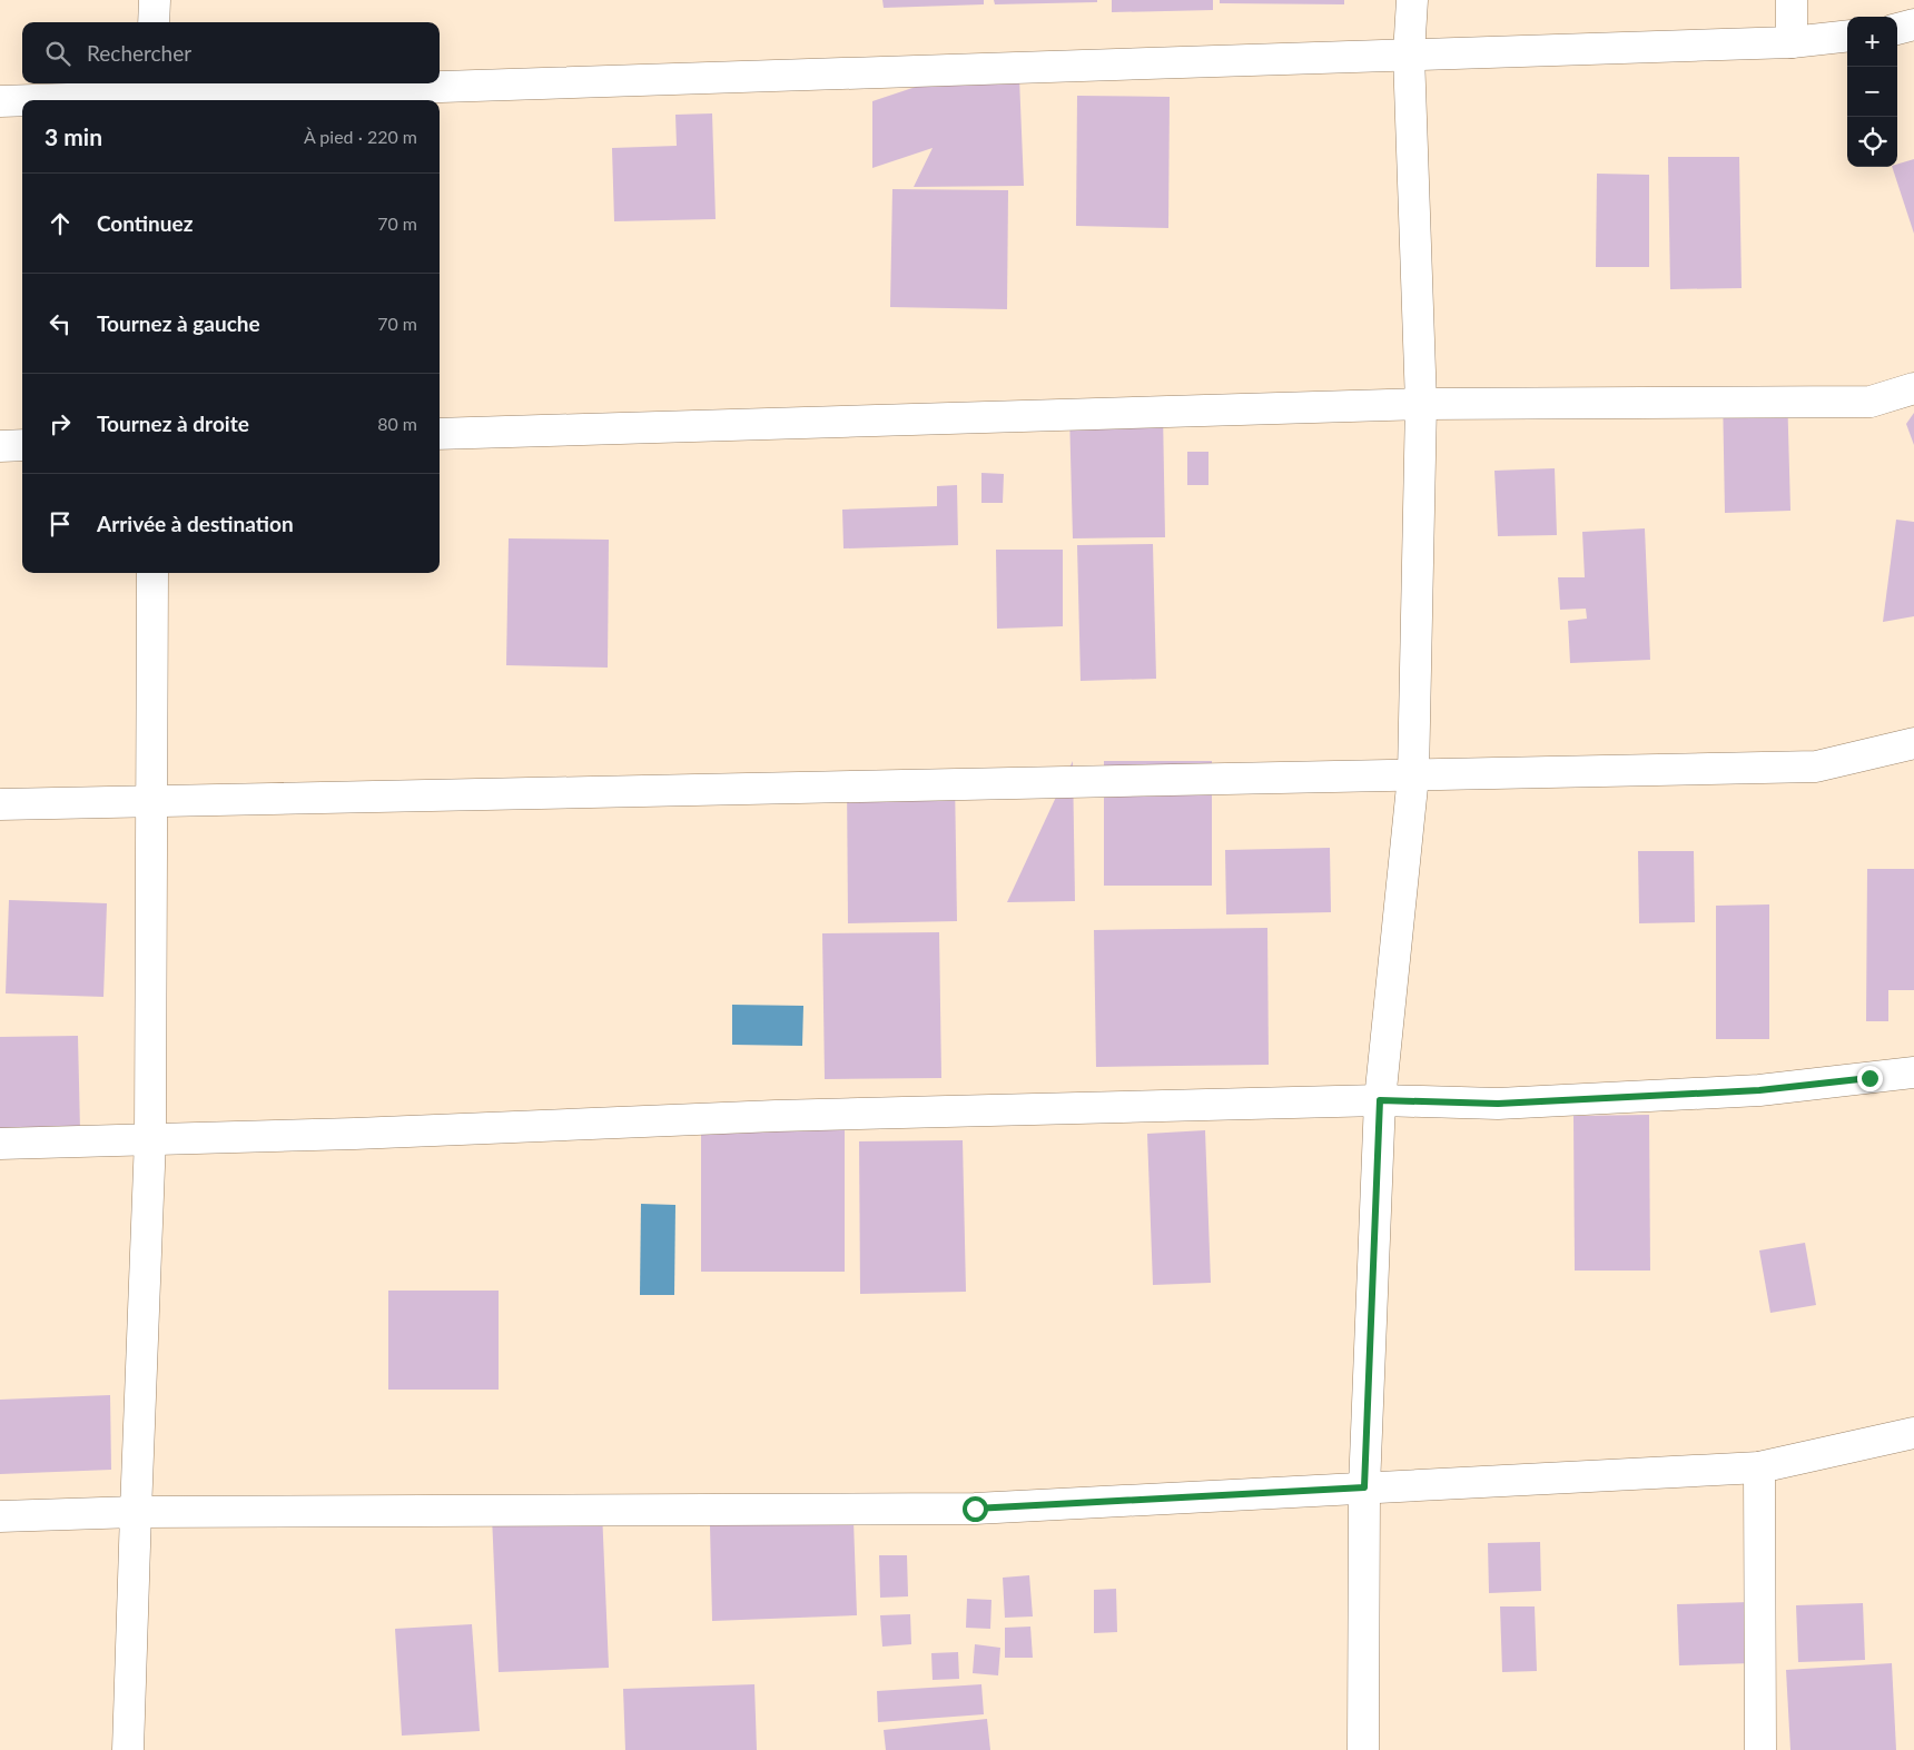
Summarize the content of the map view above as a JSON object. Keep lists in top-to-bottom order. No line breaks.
{"page":{"map_buttons":["+","−"],"search":"Rechercher","heading":["3 min","À pied · 220 m"],"list":[["Continuez","70 m"],["Tournez à gauche","70 m"],["Tournez à droite","80 m"],"Arrivée à destination"]}}
